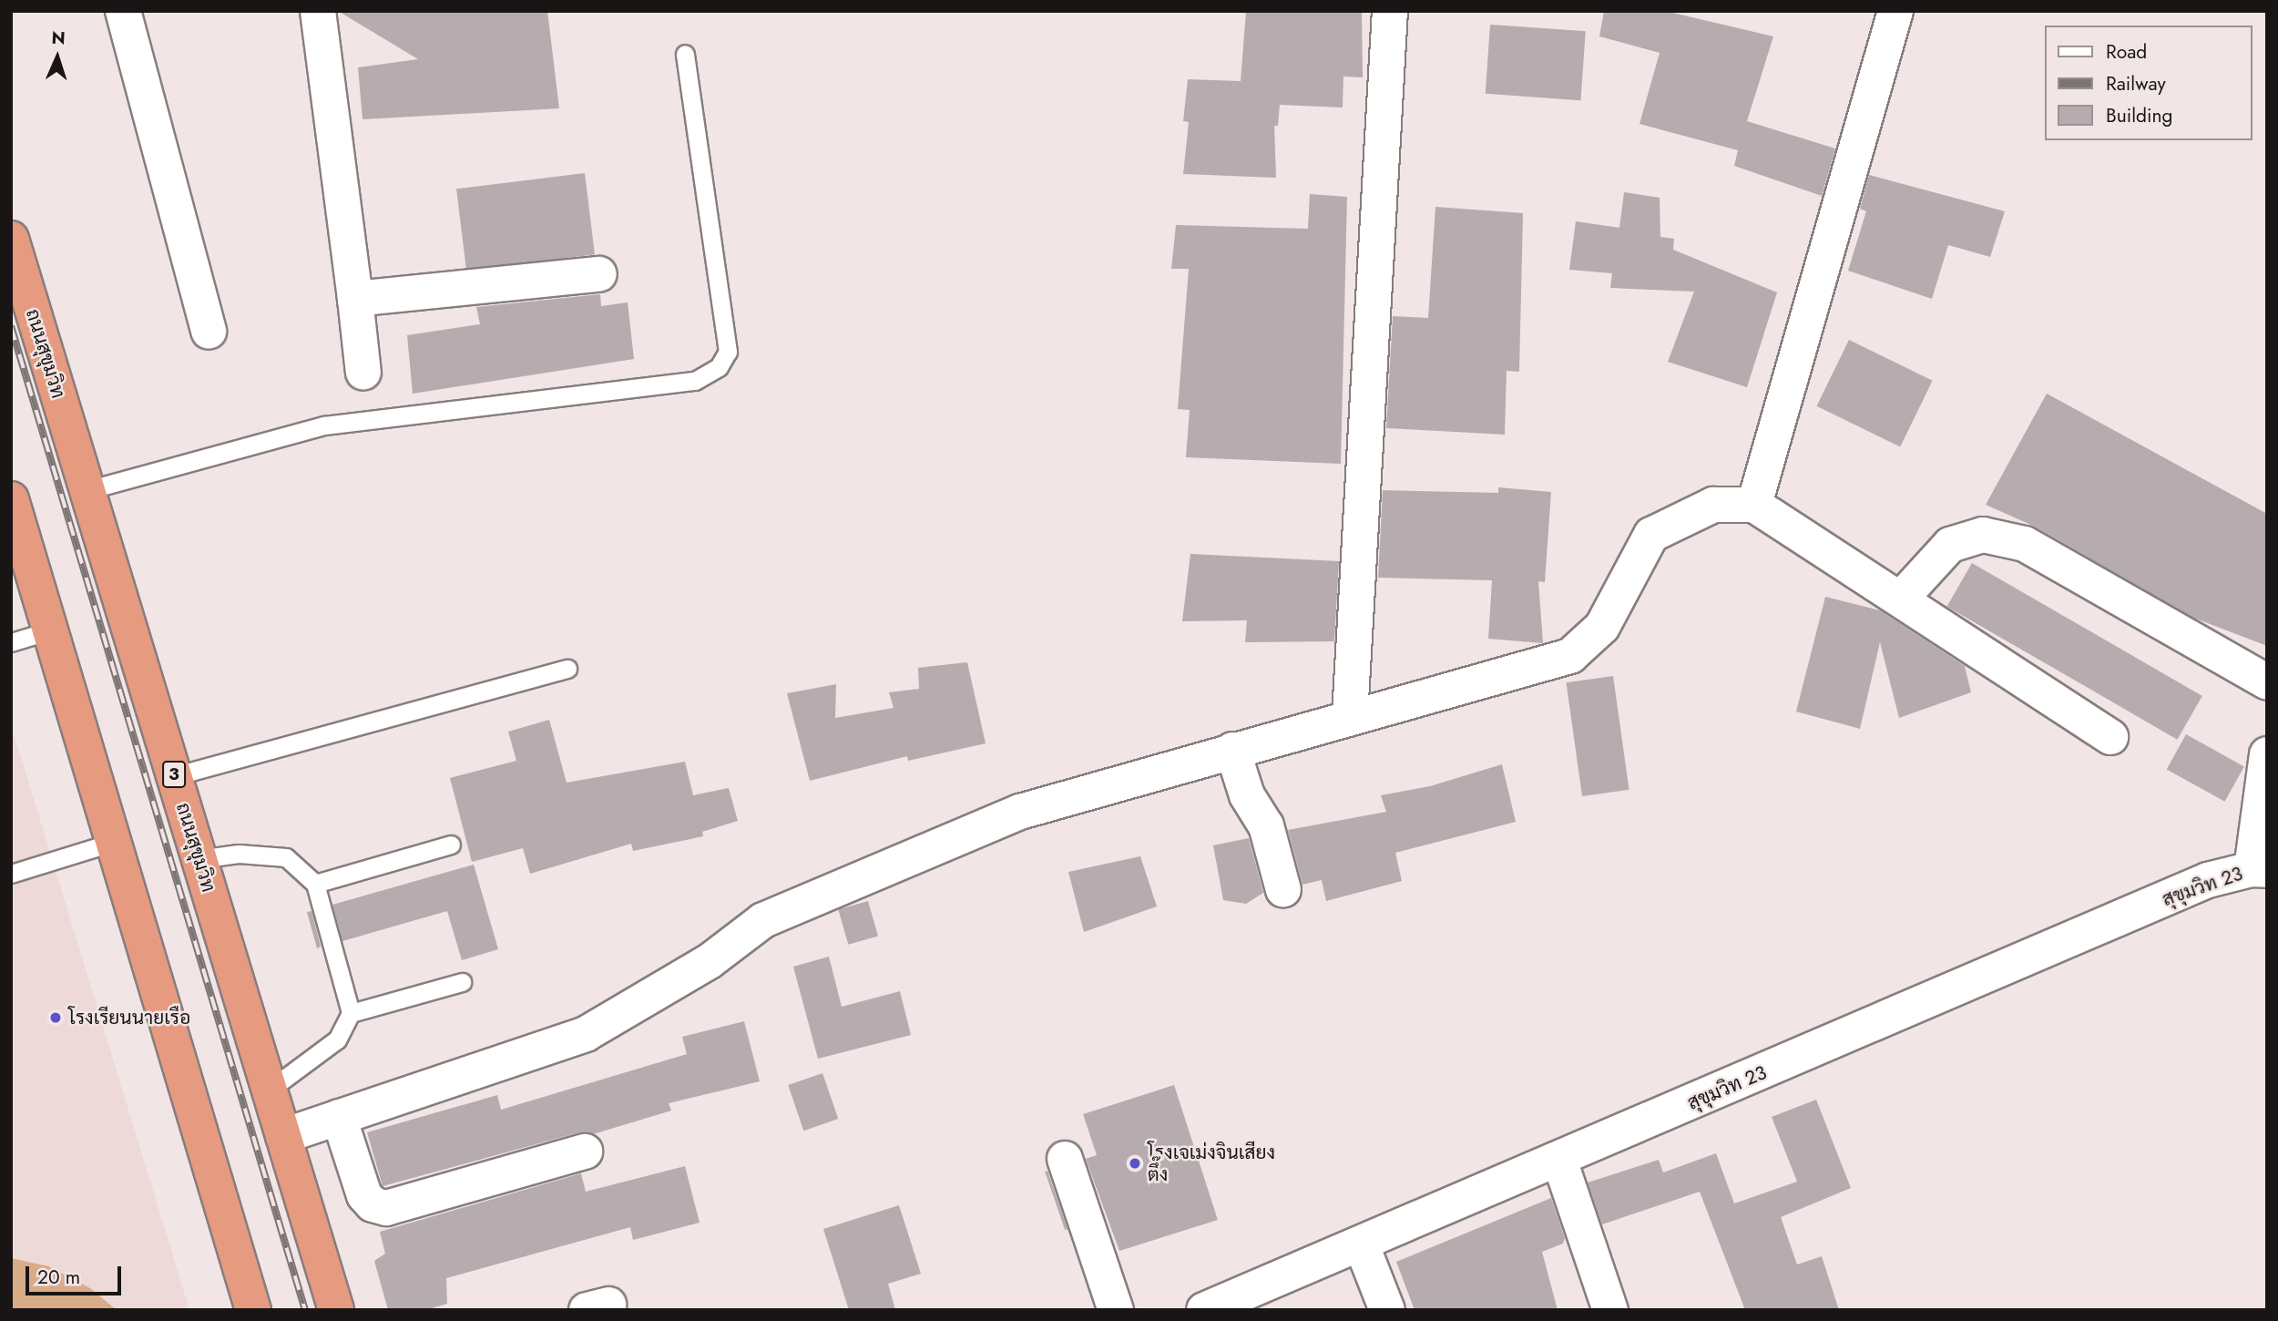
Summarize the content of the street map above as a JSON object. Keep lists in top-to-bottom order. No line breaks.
{"streets":{"highway":["ถนนสุขุมวิท","3"],"street":["สุขุมวิท 23"]},"places":["โรงเรียนนายเรือ","โรงเจเม่งจินเสียง ตึ๊ง"],"legend":["Road","Railway","Building"],"scale_bar":"20 m","north":"top"}
